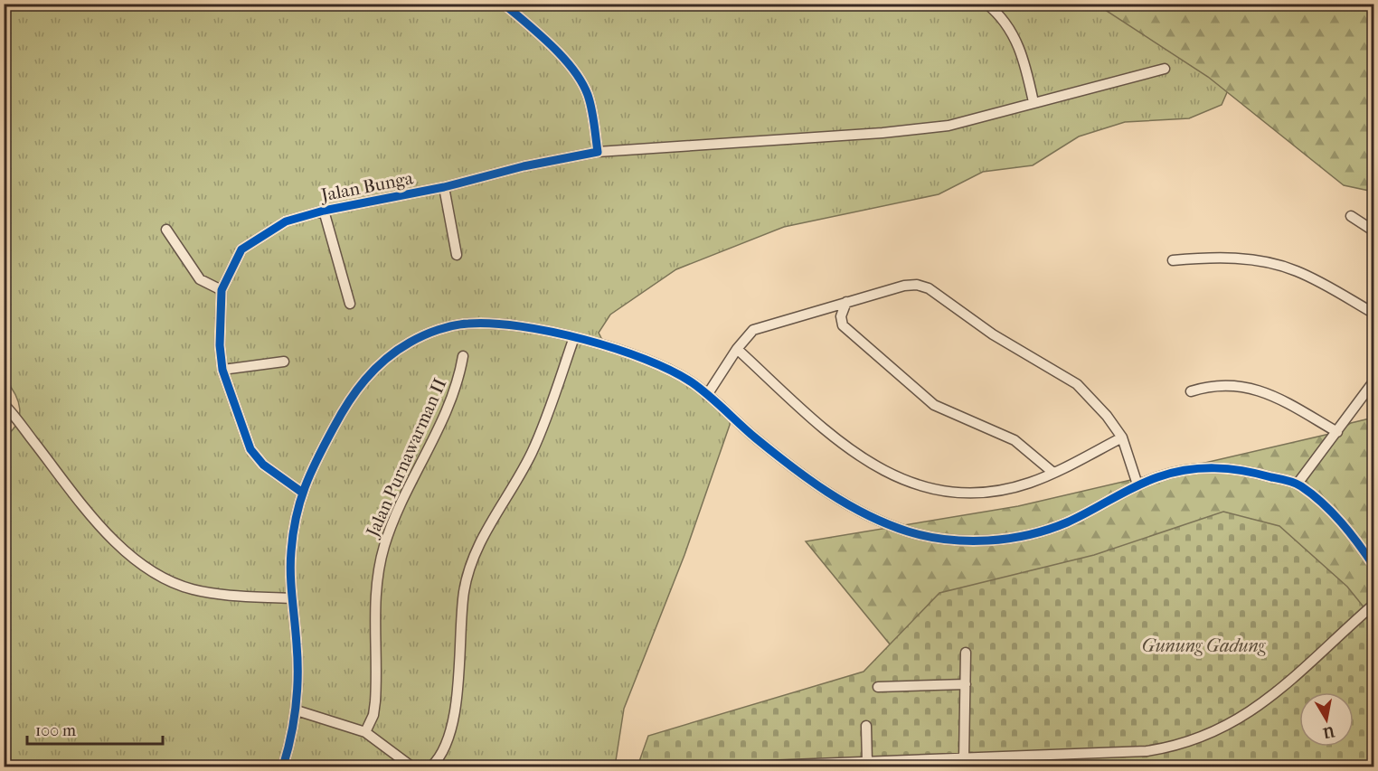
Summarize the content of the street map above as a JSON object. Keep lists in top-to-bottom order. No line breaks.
{"streets":{"street":["Jalan Bunga","Jalan Purnawarman II"]},"parks":["Gunung Gadung"],"scale_bar":"100 m","north":"bottom"}
